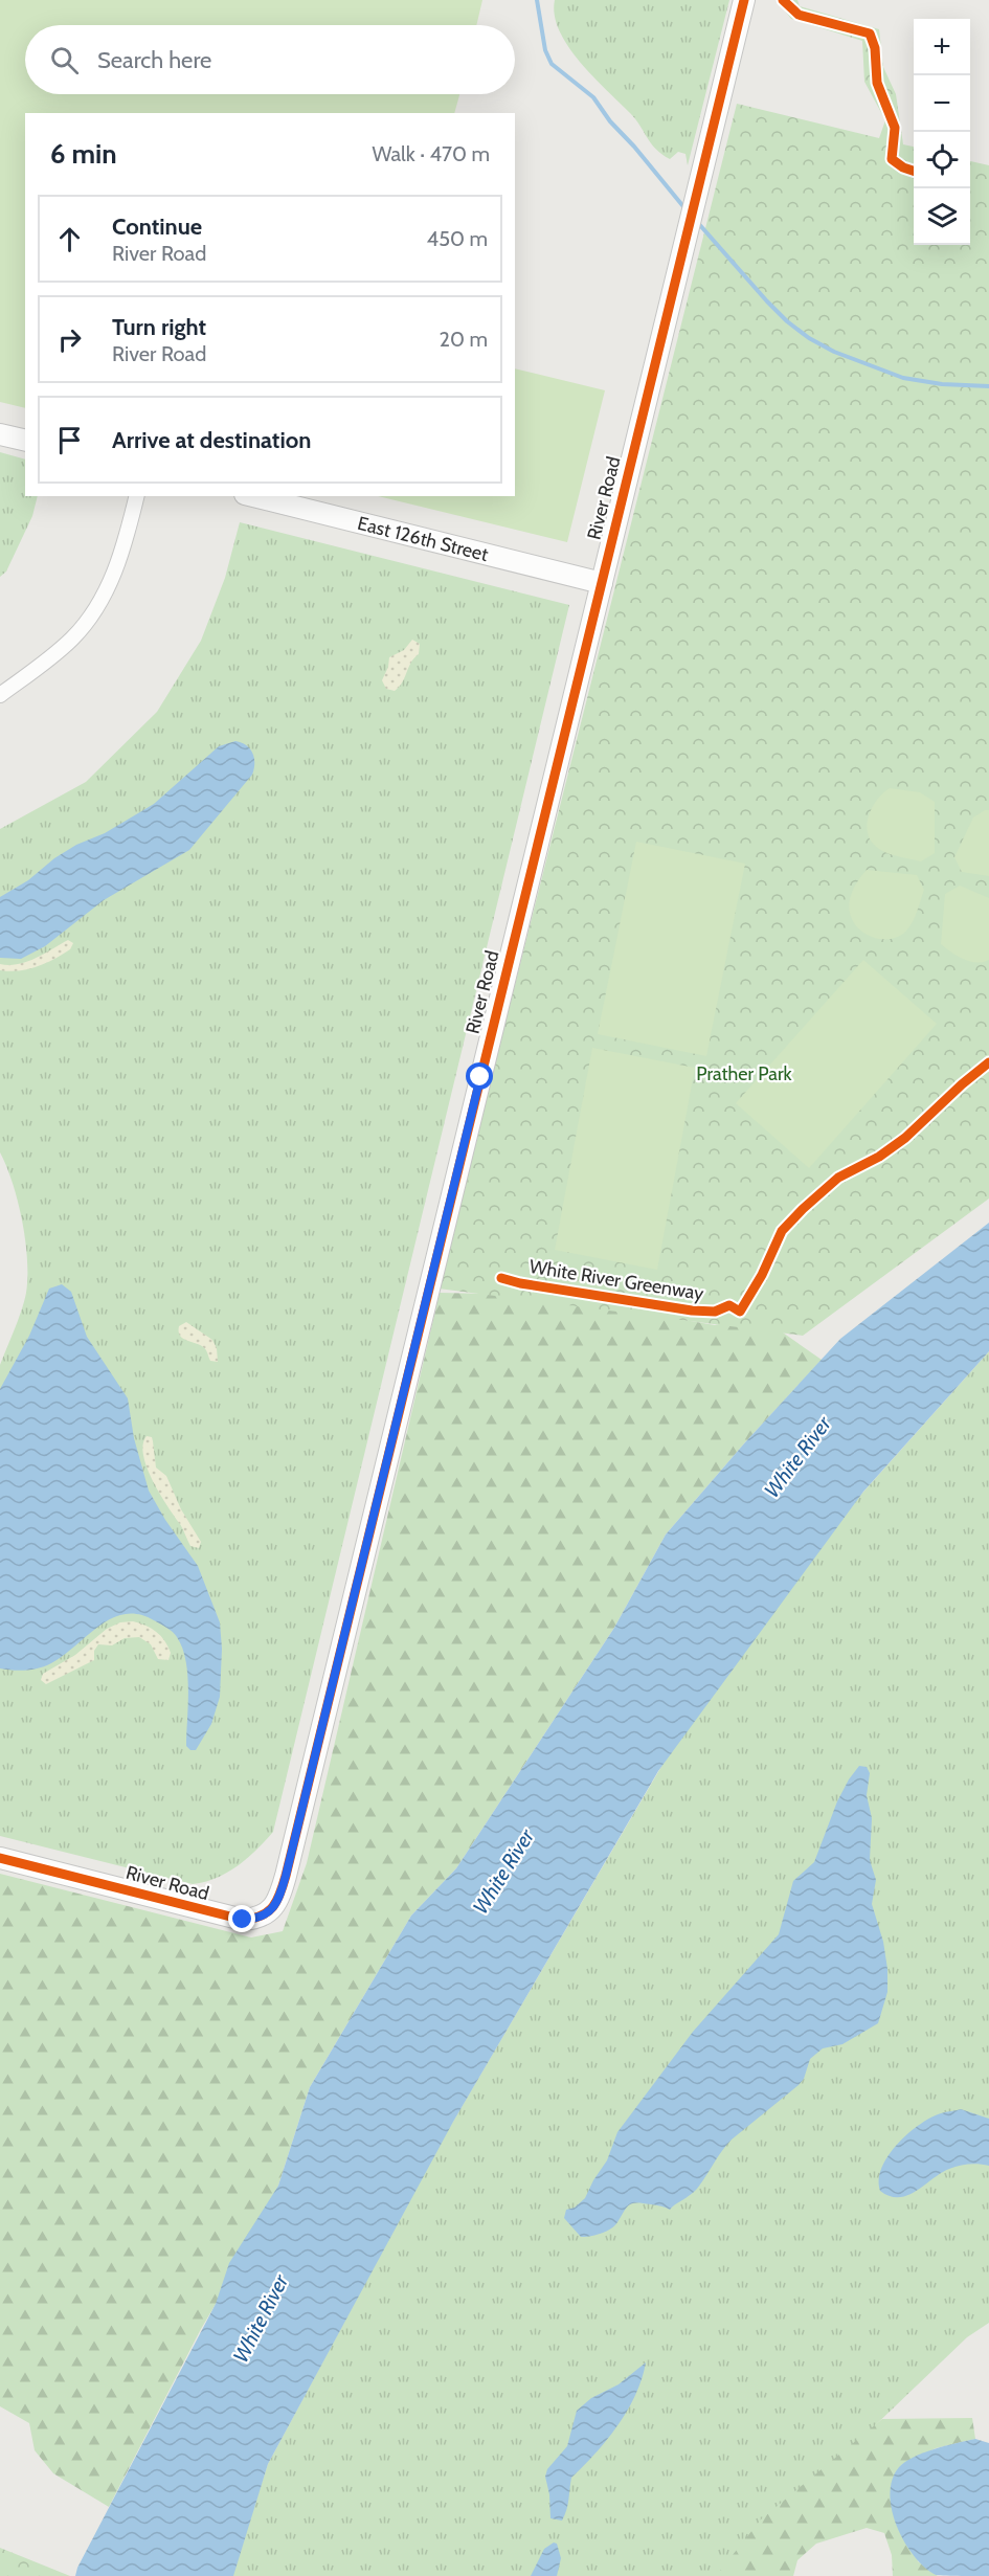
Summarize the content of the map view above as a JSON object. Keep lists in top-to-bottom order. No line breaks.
{"streets":{"street":["River Road","East 126th Street"],"cycle path":["White River Greenway"]},"crossings":[["River Road","East 126th Street"]],"water":["White River"],"parks":["Prather Park"],"page":{"map_buttons":["+","−"],"search":"Search here","heading":["6 min","Walk · 470 m"],"list":[["Continue","River Road","450 m"],["Turn right","River Road","20 m"],"Arrive at destination"]}}
